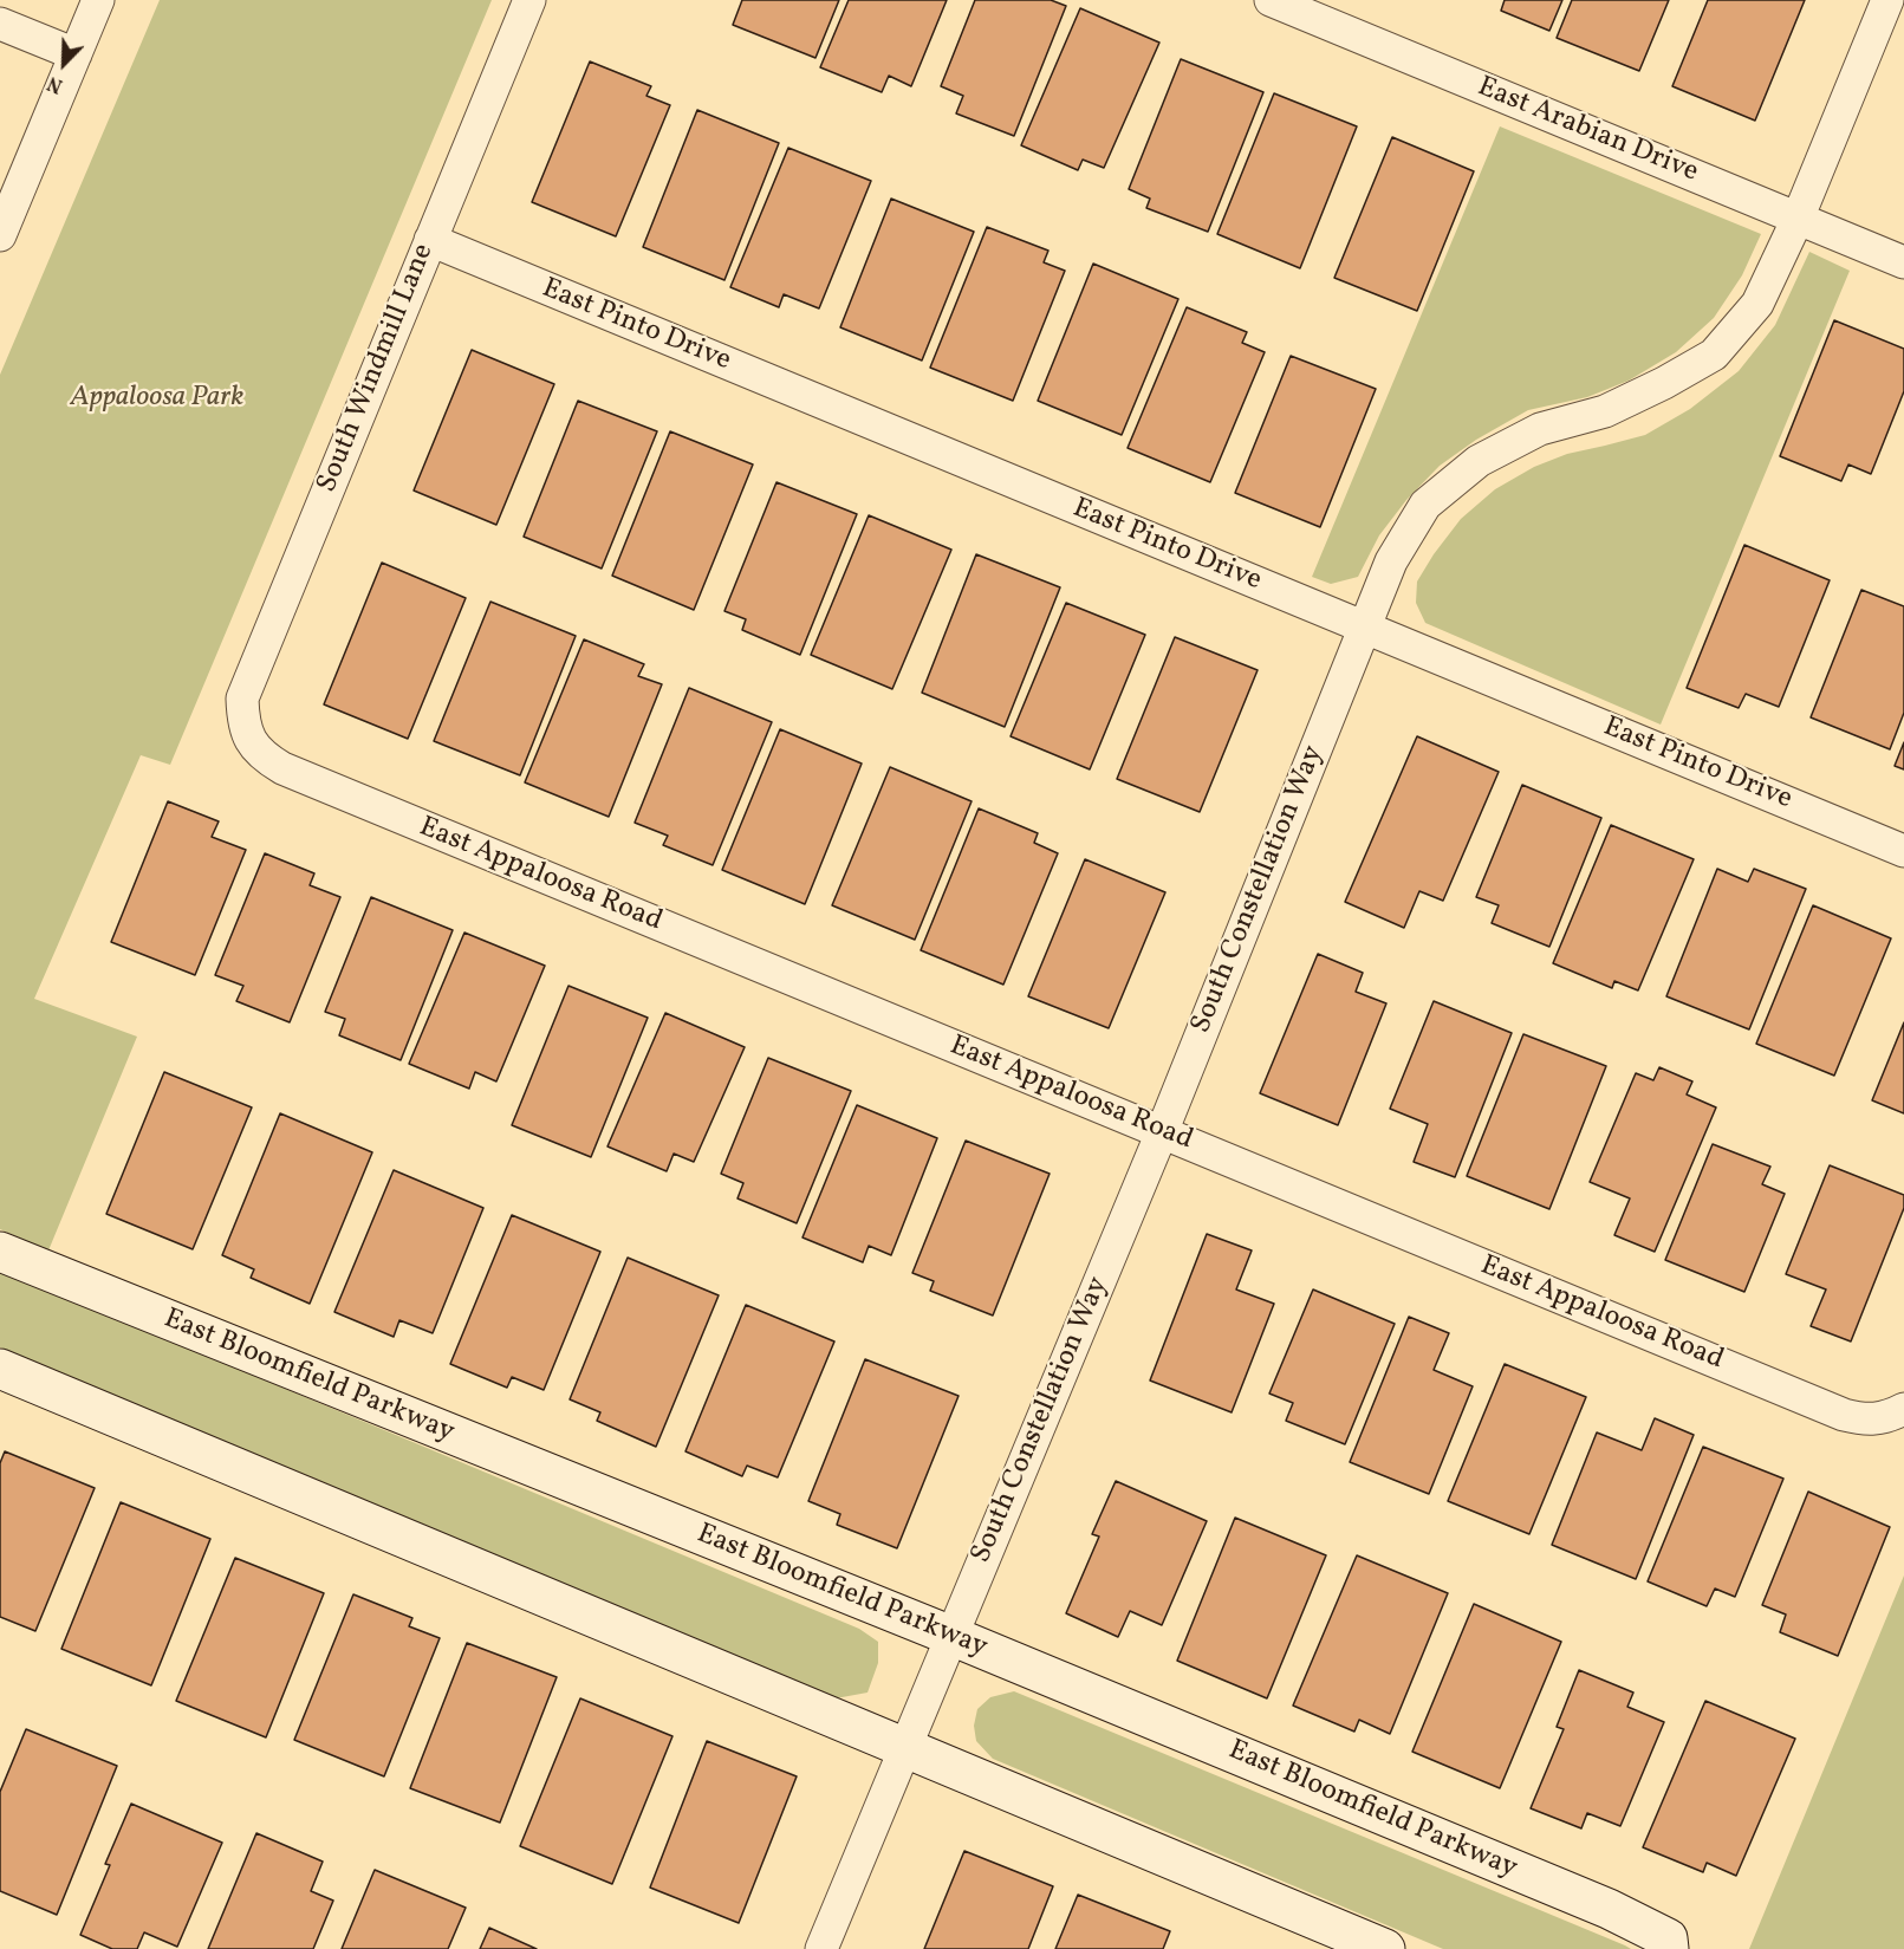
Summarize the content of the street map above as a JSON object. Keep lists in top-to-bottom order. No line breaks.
{"streets":{"street":["East Arabian Drive","East Pinto Drive","South Windmill Lane","East Appaloosa Road","South Constellation Way","East Bloomfield Parkway"]},"crossings":[["East Arabian Drive","South Constellation Way"],["East Pinto Drive","South Windmill Lane"],["East Pinto Drive","South Constellation Way"],["South Windmill Lane","East Appaloosa Road"],["East Appaloosa Road","South Constellation Way"],["South Constellation Way","East Bloomfield Parkway"]],"parks":["Appaloosa Park"],"north":"bottom left"}
